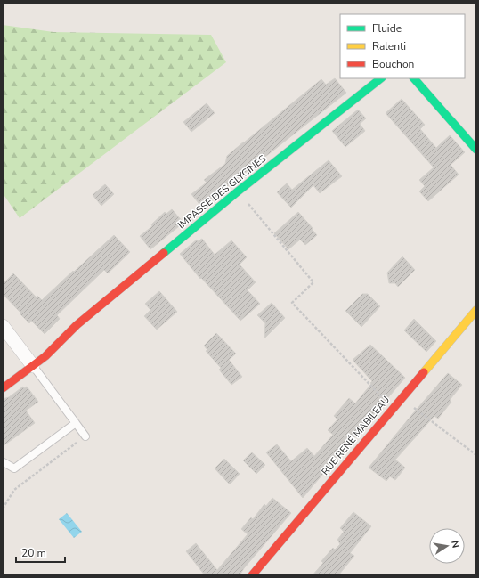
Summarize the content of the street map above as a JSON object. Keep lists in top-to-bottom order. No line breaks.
{"streets":{"street":["IMPASSE DES GLYCINES","RUE RENÉ MABILEAU"]},"legend":["Fluide","Ralenti","Bouchon"],"scale_bar":"20 m","north":"right"}
